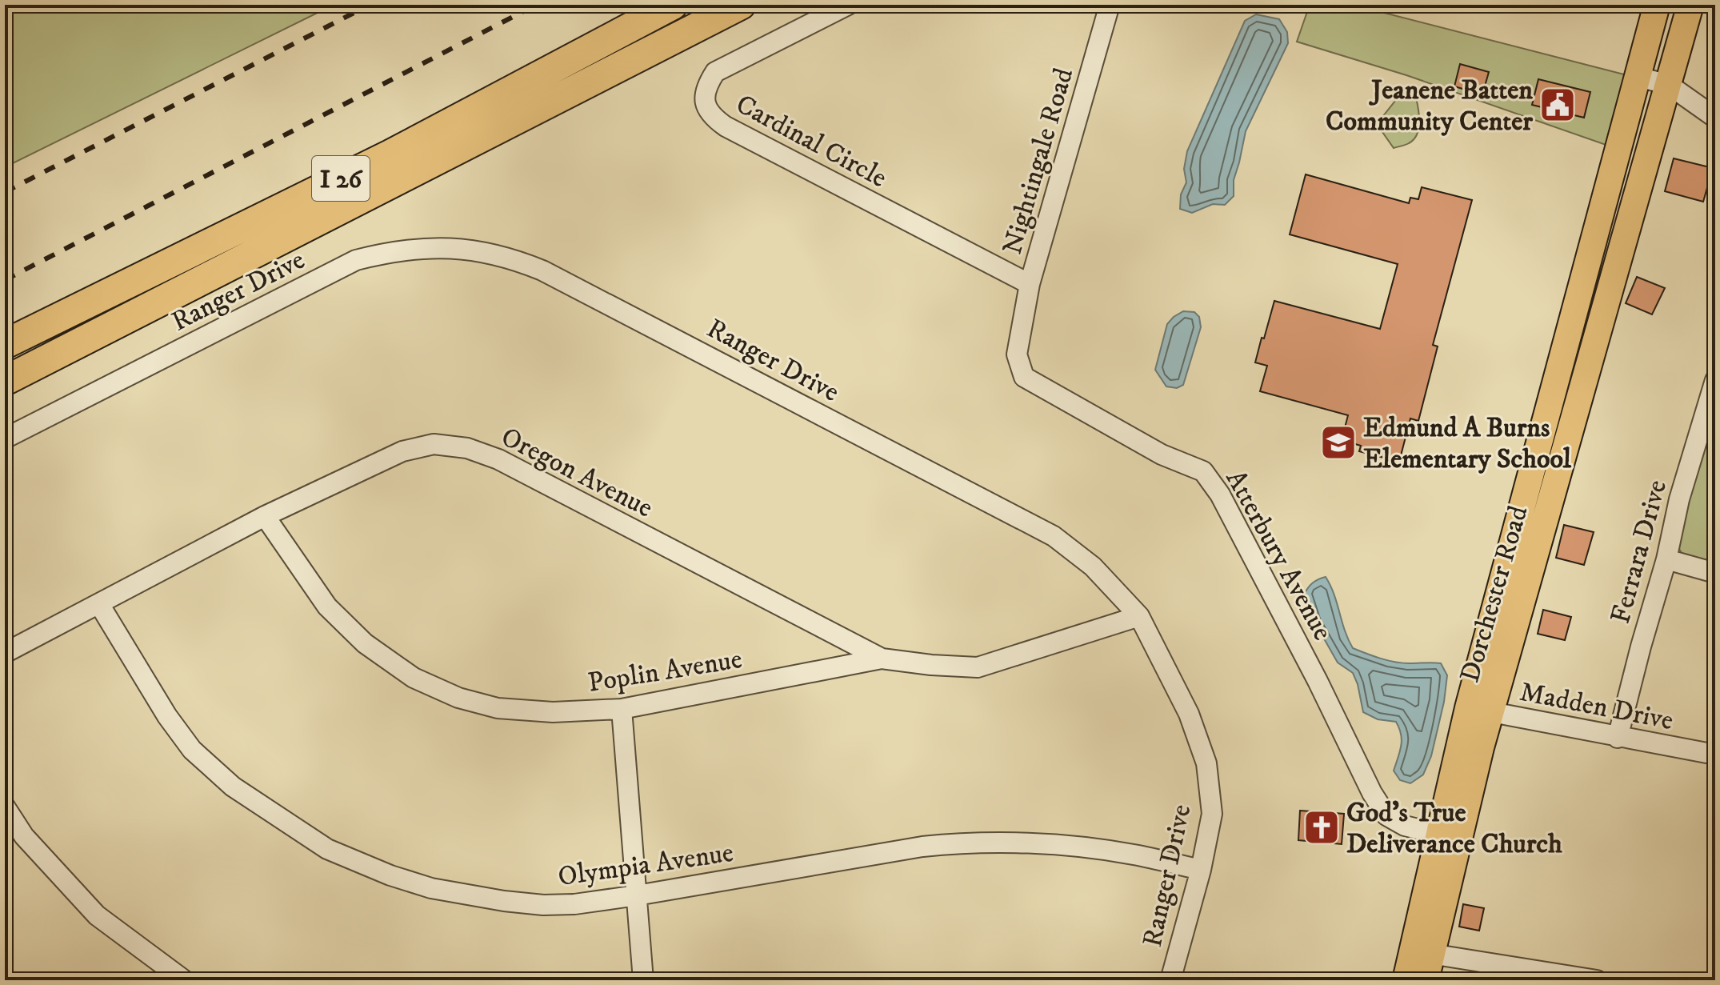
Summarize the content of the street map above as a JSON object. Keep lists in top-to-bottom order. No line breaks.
{"streets":{"highway":["I 26"],"main road":["Dorchester Road"],"street":["Cardinal Circle","Nightingale Road","Ranger Drive","Oregon Avenue","Ferrara Drive","Atterbury Avenue","Poplin Avenue","Madden Drive","Olympia Avenue"]},"crossings":[["Cardinal Circle","Nightingale Road"],["Nightingale Road","Atterbury Avenue"],["Ranger Drive","Oregon Avenue"],["Ranger Drive","Olympia Avenue"],["Oregon Avenue","Poplin Avenue"],["Oregon Avenue","Olympia Avenue"],["Ferrara Drive","Madden Drive"],["Atterbury Avenue","Dorchester Road"],["Dorchester Road","Madden Drive"]],"places":{"public building":["Jeanene Batten Community Center"],"school or university":["Edmund A Burns Elementary School"],"church":["God's True Deliverance Church"]}}
